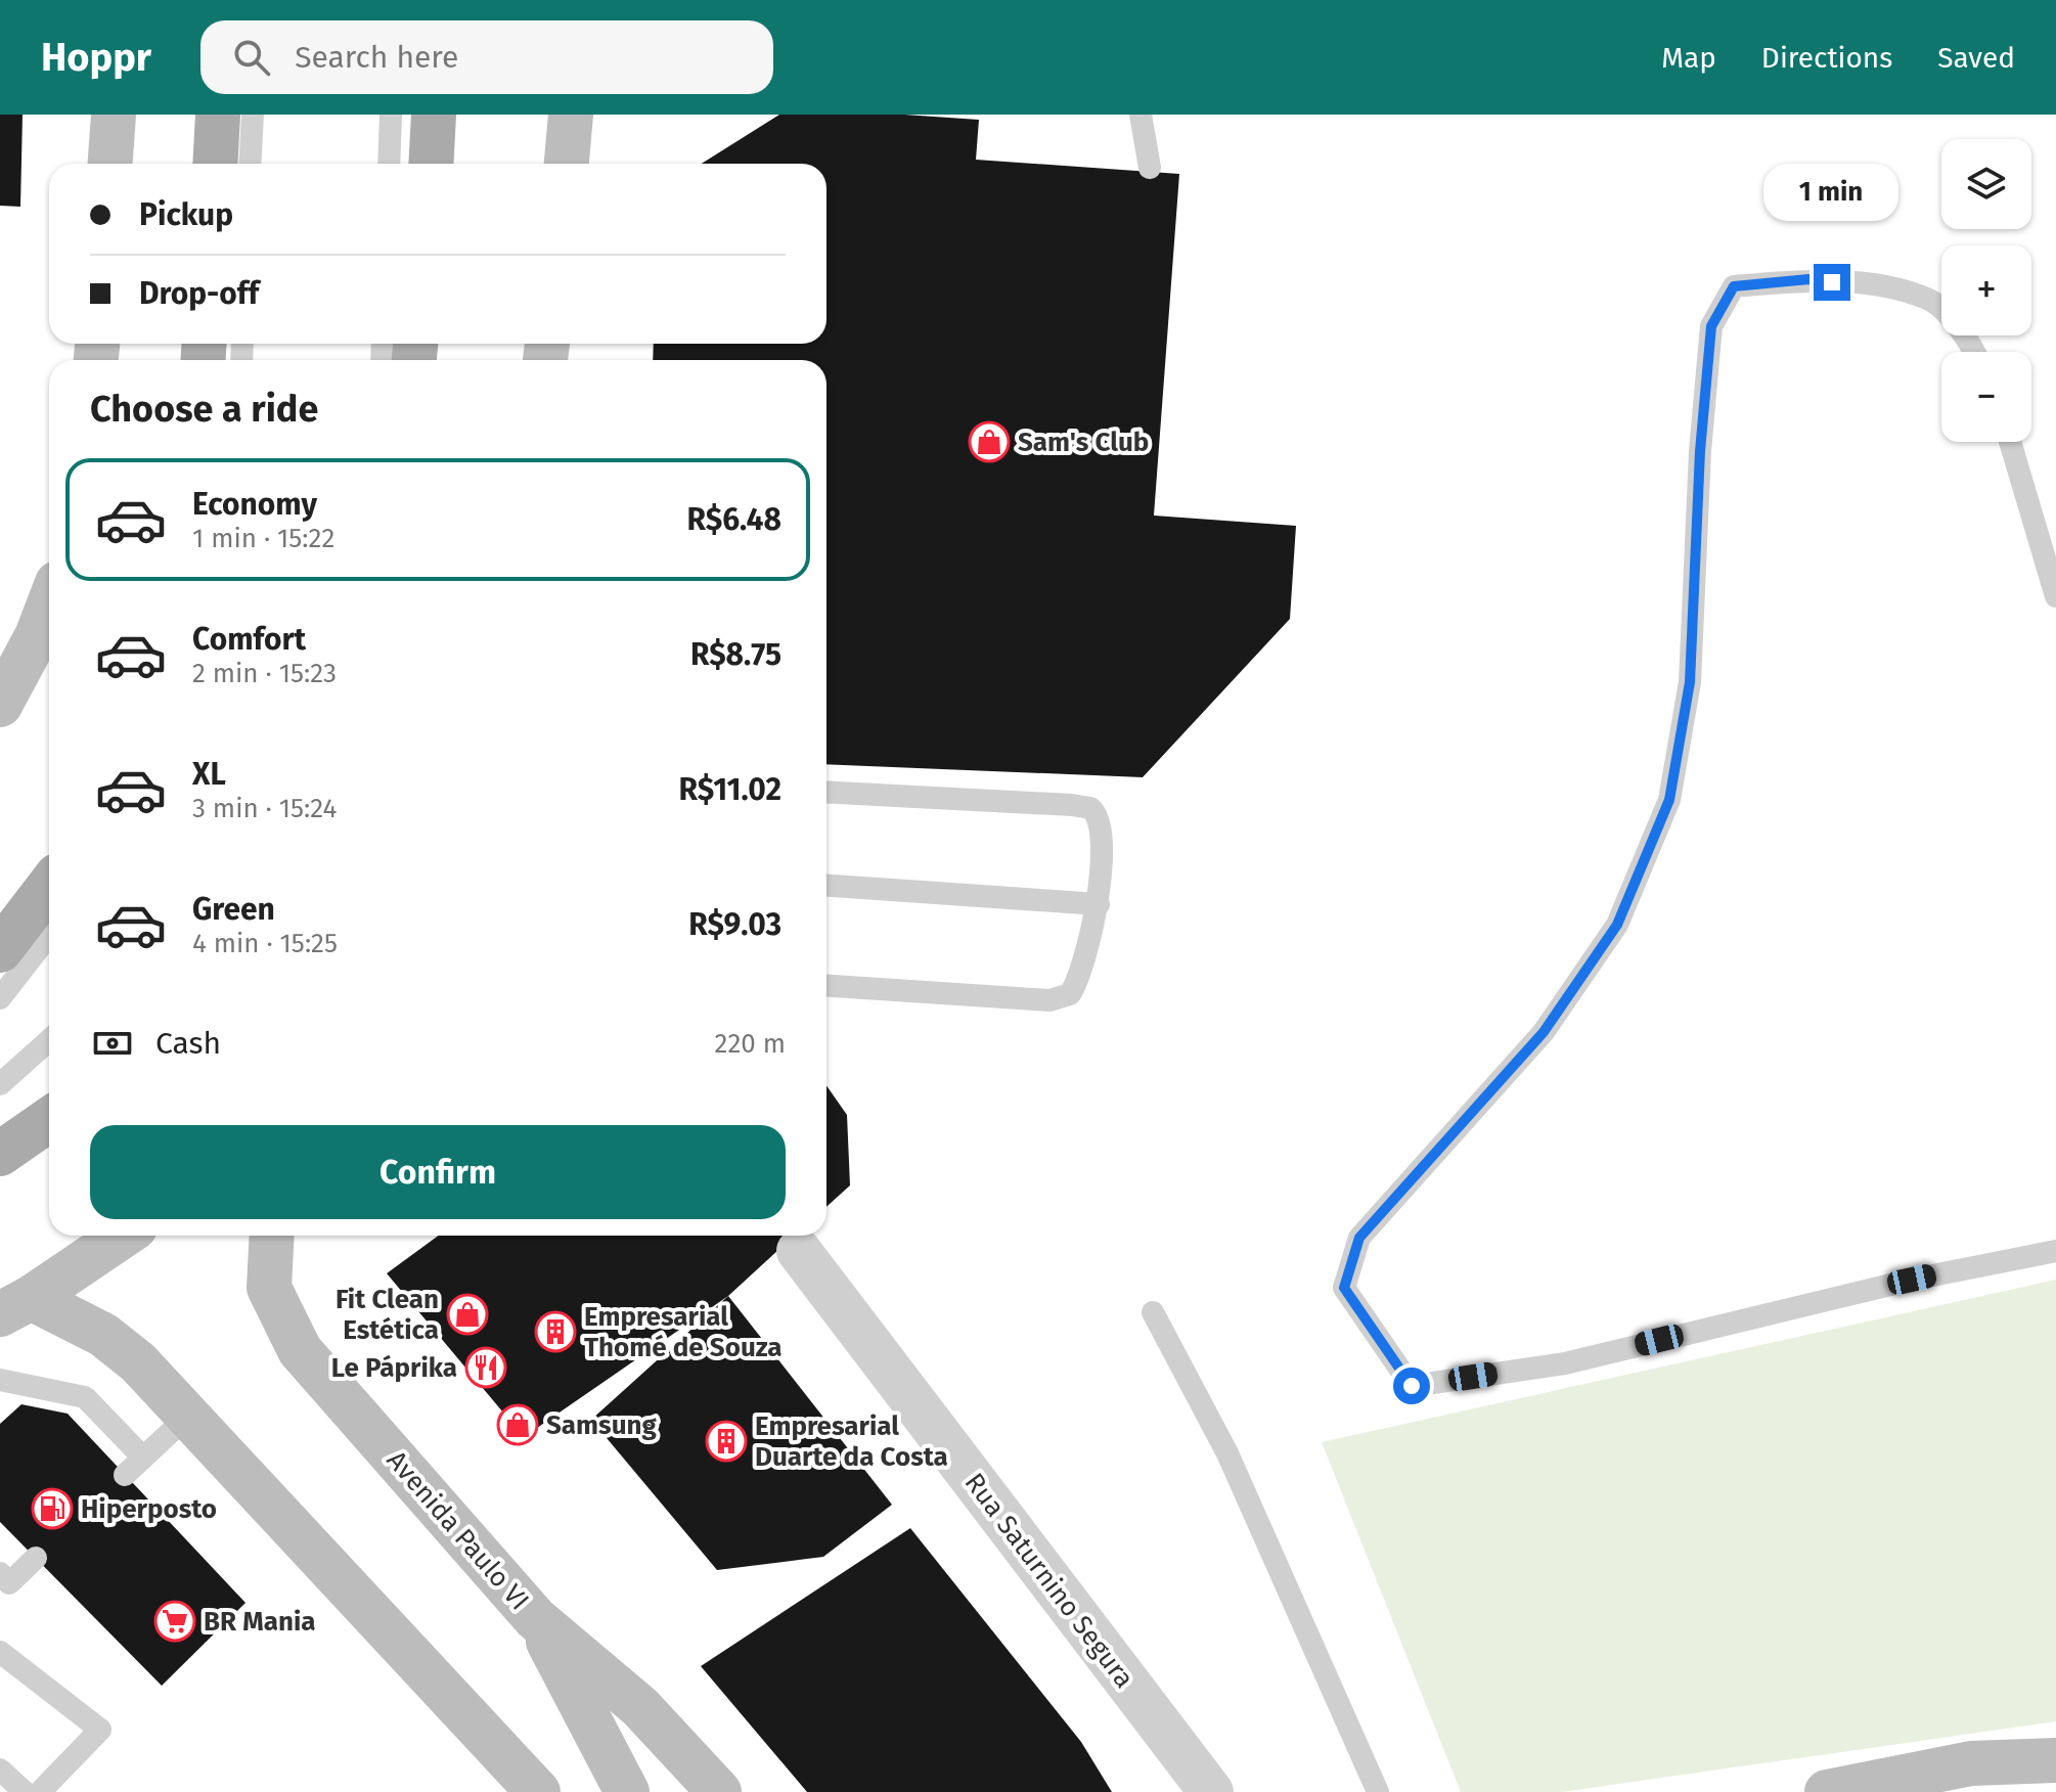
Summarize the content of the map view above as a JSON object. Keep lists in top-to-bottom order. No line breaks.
{"streets":{"main road":["Avenida Paulo VI"],"street":["Rua Saturnino Segura"]},"places":{"shop":["Sam's Club","Fit Clean Estética","Samsung"],"building":["Empresarial Thomé de Souza","Empresarial Duarte da Costa"],"restaurant":["Le Páprika"],"fuel station":["Hiperposto"],"supermarket":["BR Mania"]},"page":{"header":"Hoppr","search":"Search here","nav":["Map","Directions","Saved"],"map_buttons":["+","−"],"bubble":"1 min","banner":["Pickup","Drop-off"],"heading":"Choose a ride","list":[{"name":"Economy","note":"1 min · 15:22","value":"R$6.48"},{"name":"Comfort","note":"2 min · 15:23","value":"R$8.75"},{"name":"XL","note":"3 min · 15:24","value":"R$11.02"},{"name":"Green","note":"4 min · 15:25","value":"R$9.03"}],"pay":["Cash","220 m"],"buttons":"Confirm"}}
